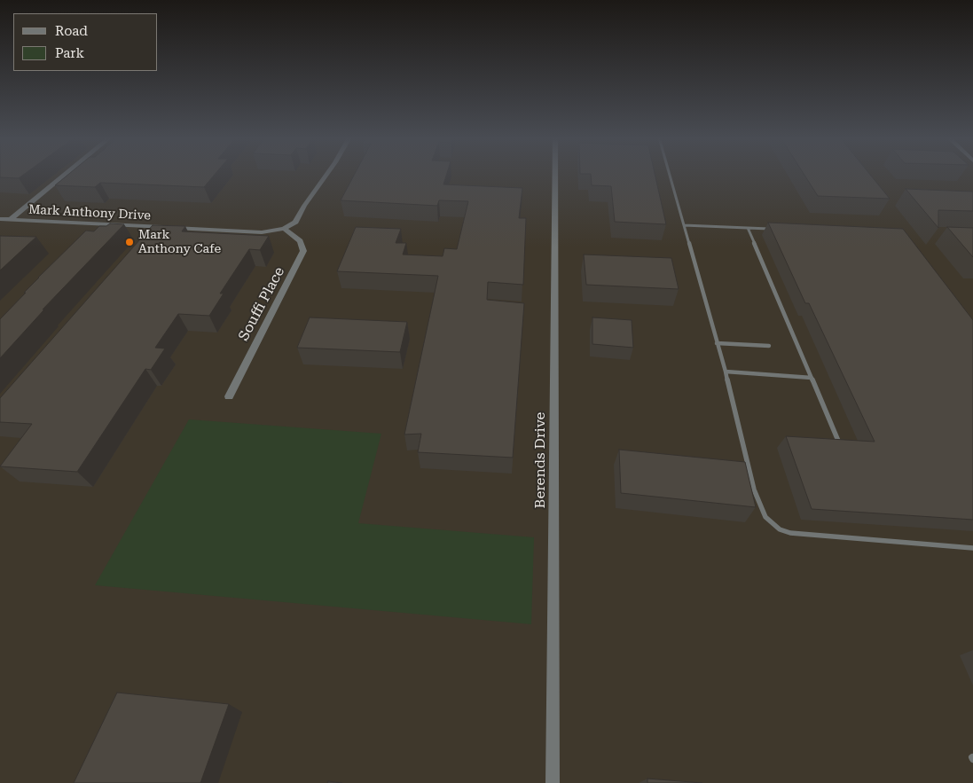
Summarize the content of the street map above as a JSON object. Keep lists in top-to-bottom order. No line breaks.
{"streets":{"street":["Mark Anthony Drive","Souffi Place","Berends Drive"]},"crossings":[["Mark Anthony Drive","Souffi Place"]],"places":["Mark Anthony Cafe"],"legend":["Road","Park"]}
